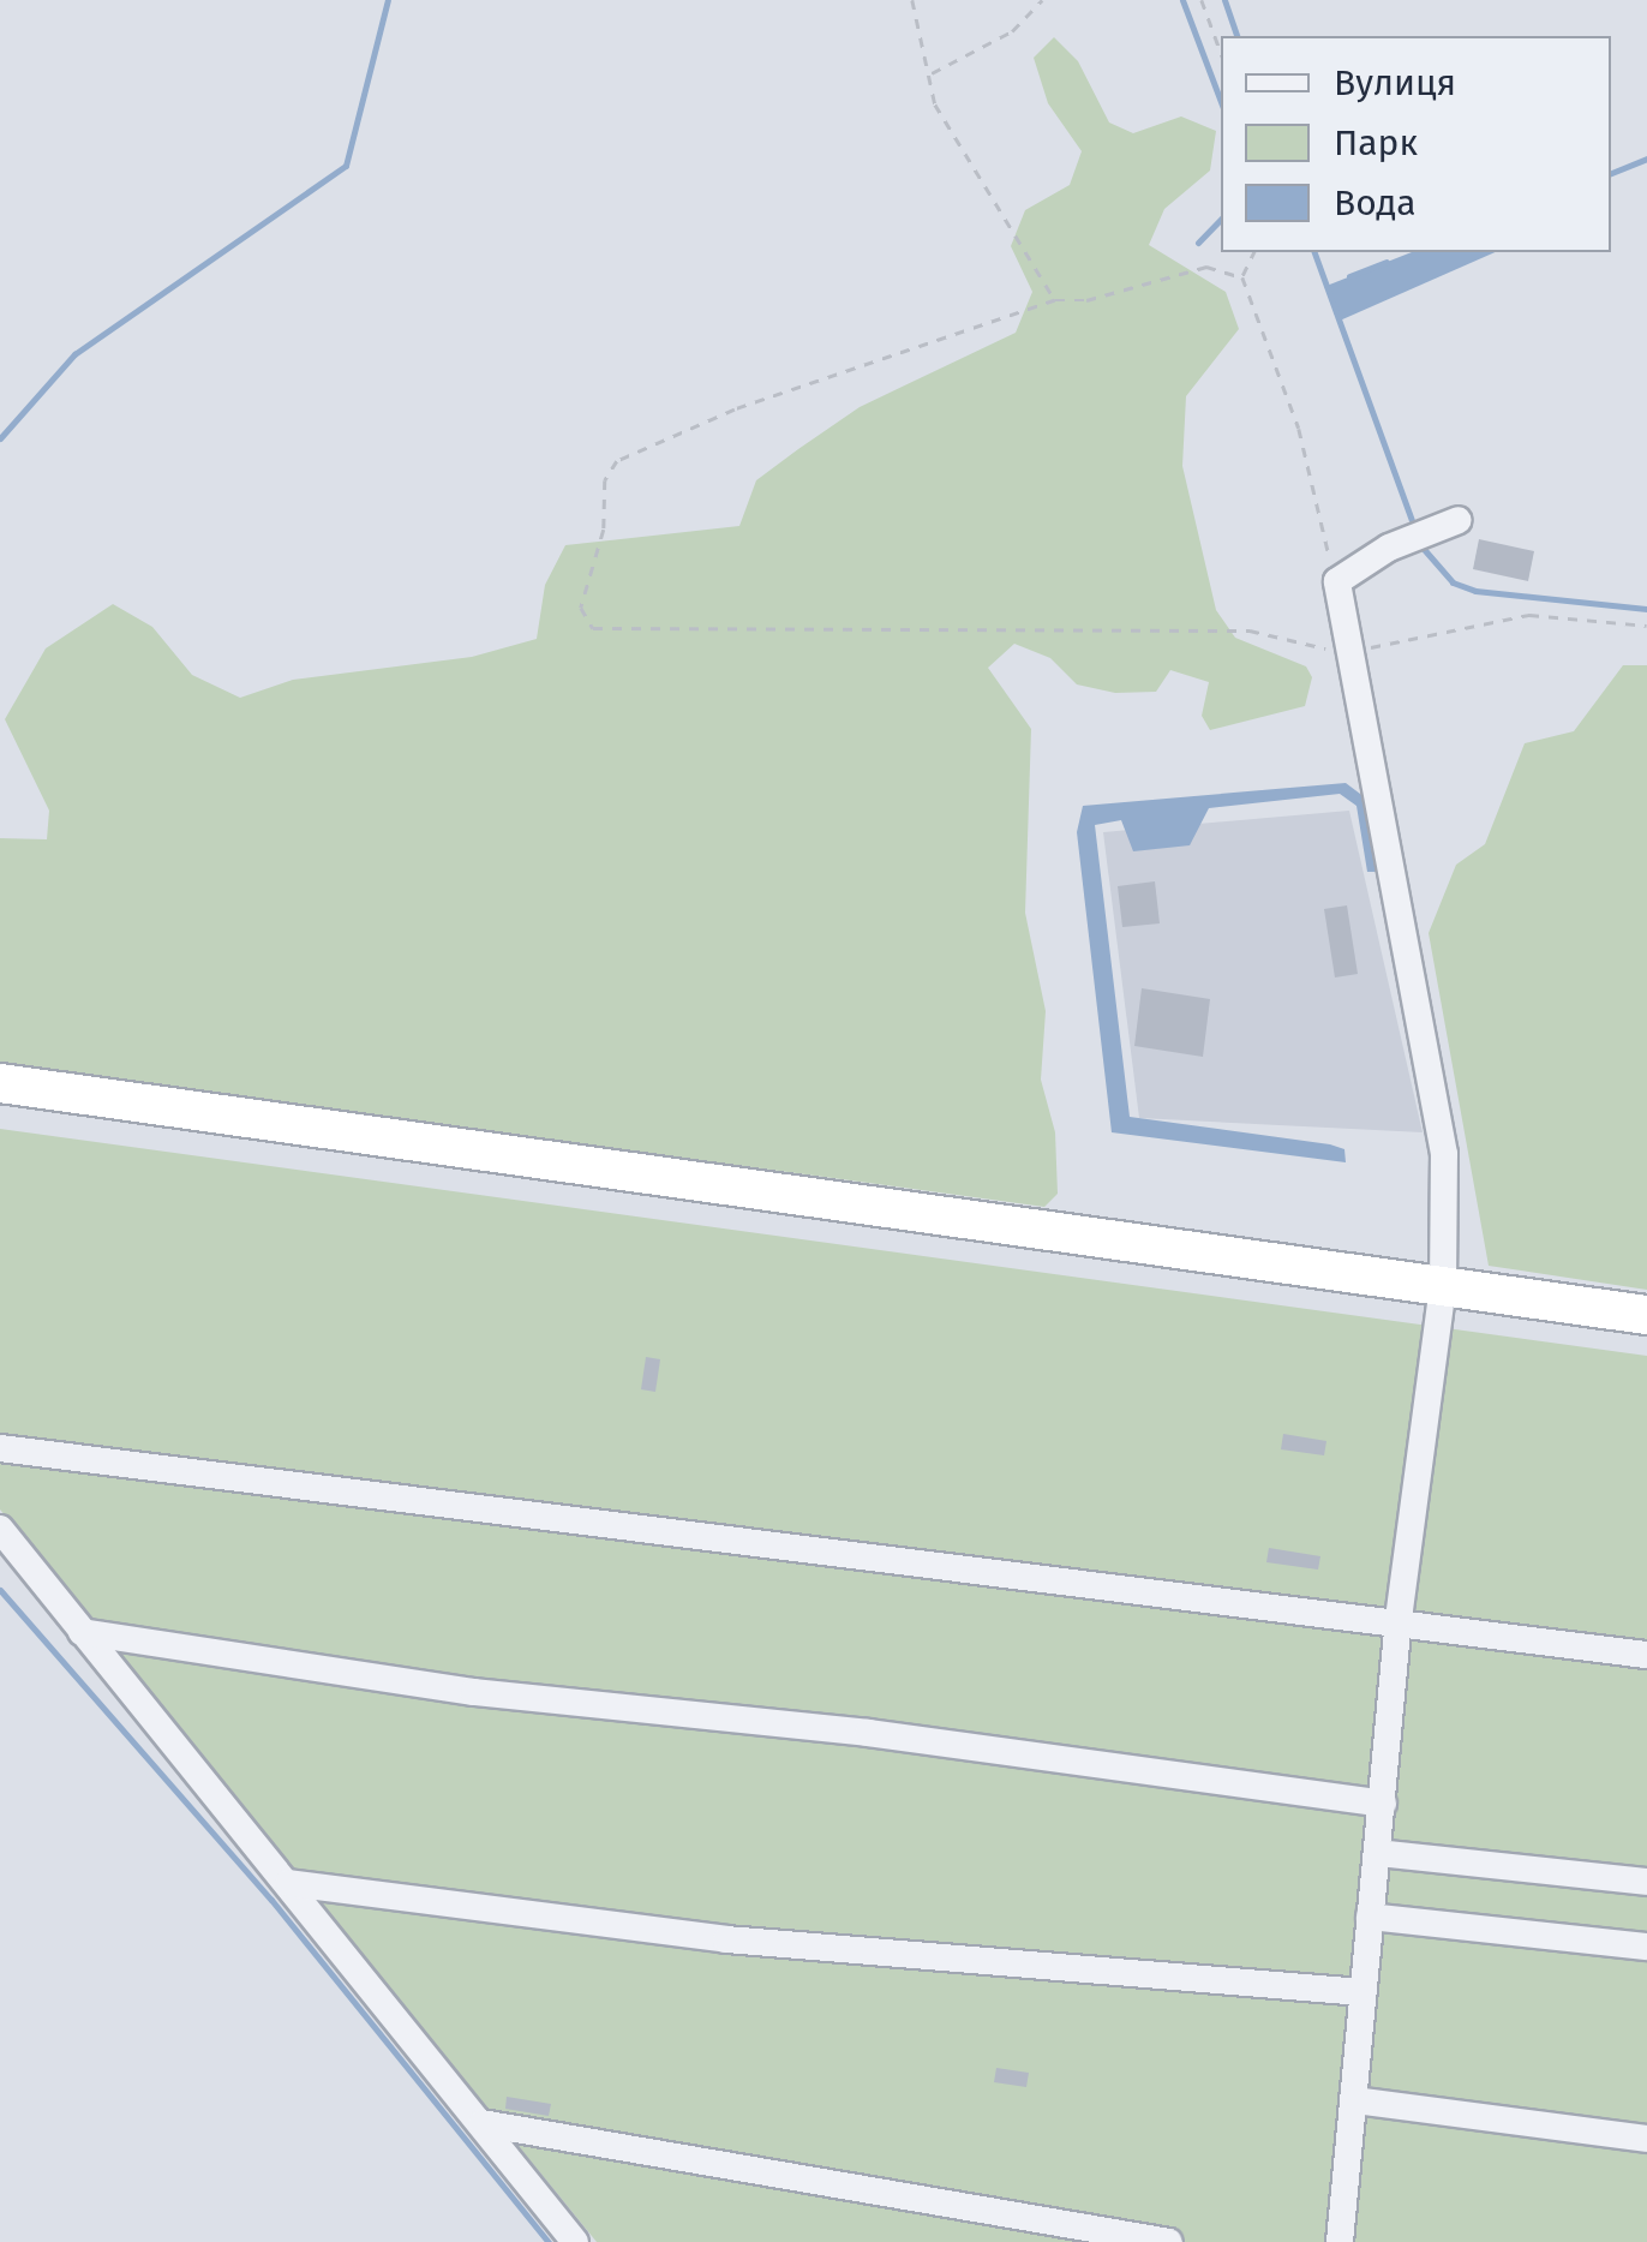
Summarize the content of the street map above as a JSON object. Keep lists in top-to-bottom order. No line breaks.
{"legend":["Вулиця","Парк","Вода"]}
